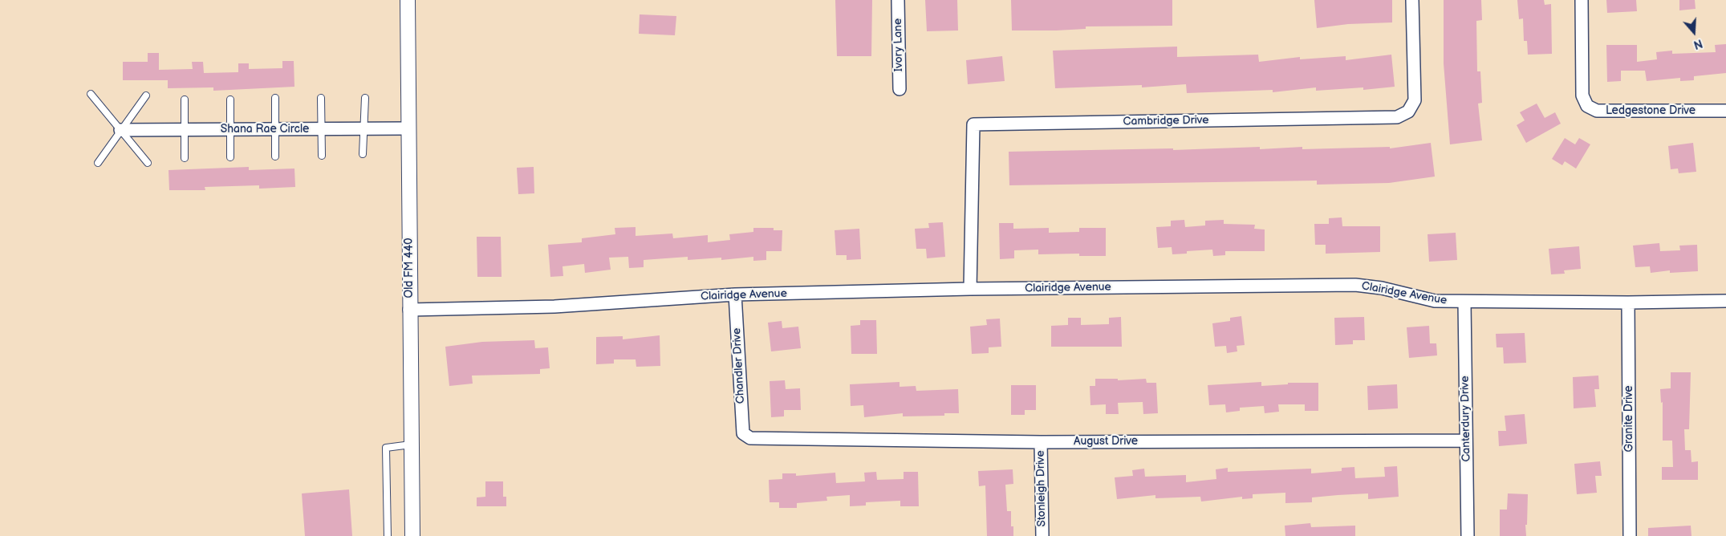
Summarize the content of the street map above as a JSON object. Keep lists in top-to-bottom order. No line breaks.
{"streets":{"street":["Ivory Lane","Ledgestone Drive","Cambridge Drive","Shana Rae Circle","Old FM 440","Clairidge Avenue","Chandler Drive","Canterdury Drive","Granite Drive","August Drive","Stonleigh Drive"]},"crossings":[["Cambridge Drive","Clairidge Avenue"],["Shana Rae Circle","Old FM 440"],["Old FM 440","Clairidge Avenue"],["Clairidge Avenue","Chandler Drive"],["Clairidge Avenue","Canterdury Drive"],["Clairidge Avenue","Granite Drive"],["Chandler Drive","August Drive"],["Canterdury Drive","August Drive"],["August Drive","Stonleigh Drive"]],"north":"bottom"}
